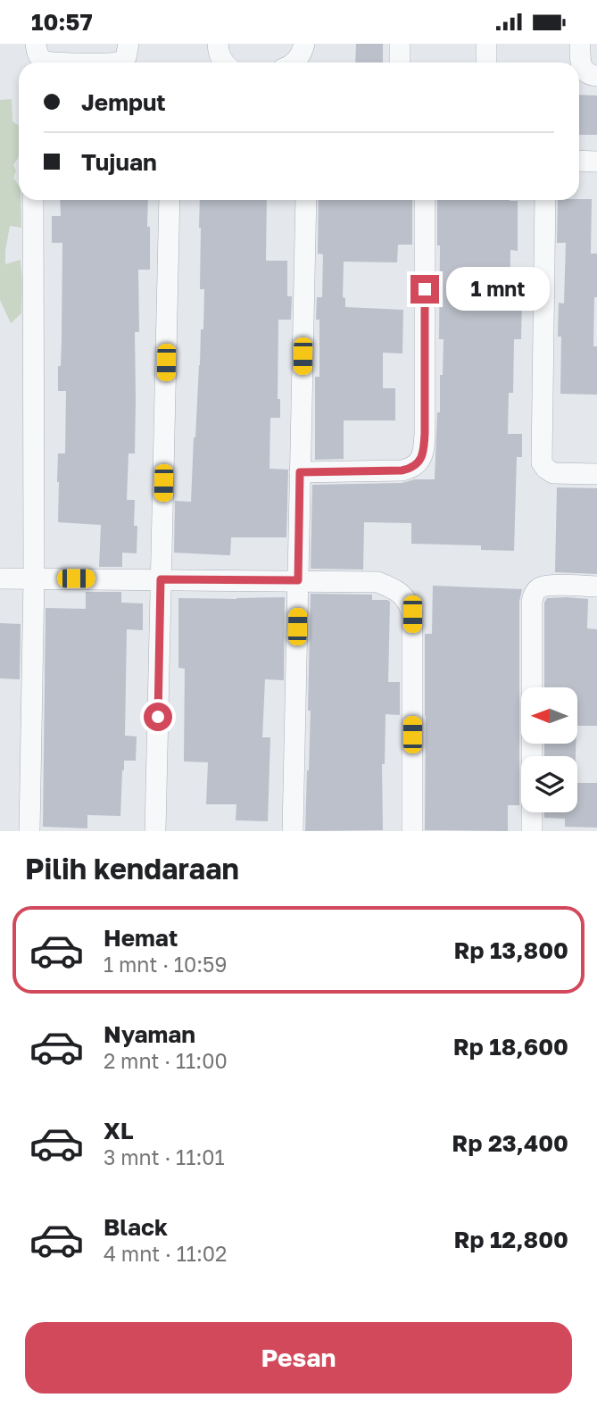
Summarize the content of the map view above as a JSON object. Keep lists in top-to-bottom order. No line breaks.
{"north":"left","page":{"status":"10:57","banner":["Jemput","Tujuan"],"bubble":"1 mnt","heading":"Pilih kendaraan","list":[{"name":"Hemat","note":"1 mnt · 10:59","value":"Rp 13,800"},{"name":"Nyaman","note":"2 mnt · 11:00","value":"Rp 18,600"},{"name":"XL","note":"3 mnt · 11:01","value":"Rp 23,400"},{"name":"Black","note":"4 mnt · 11:02","value":"Rp 12,800"}],"buttons":"Pesan"}}
